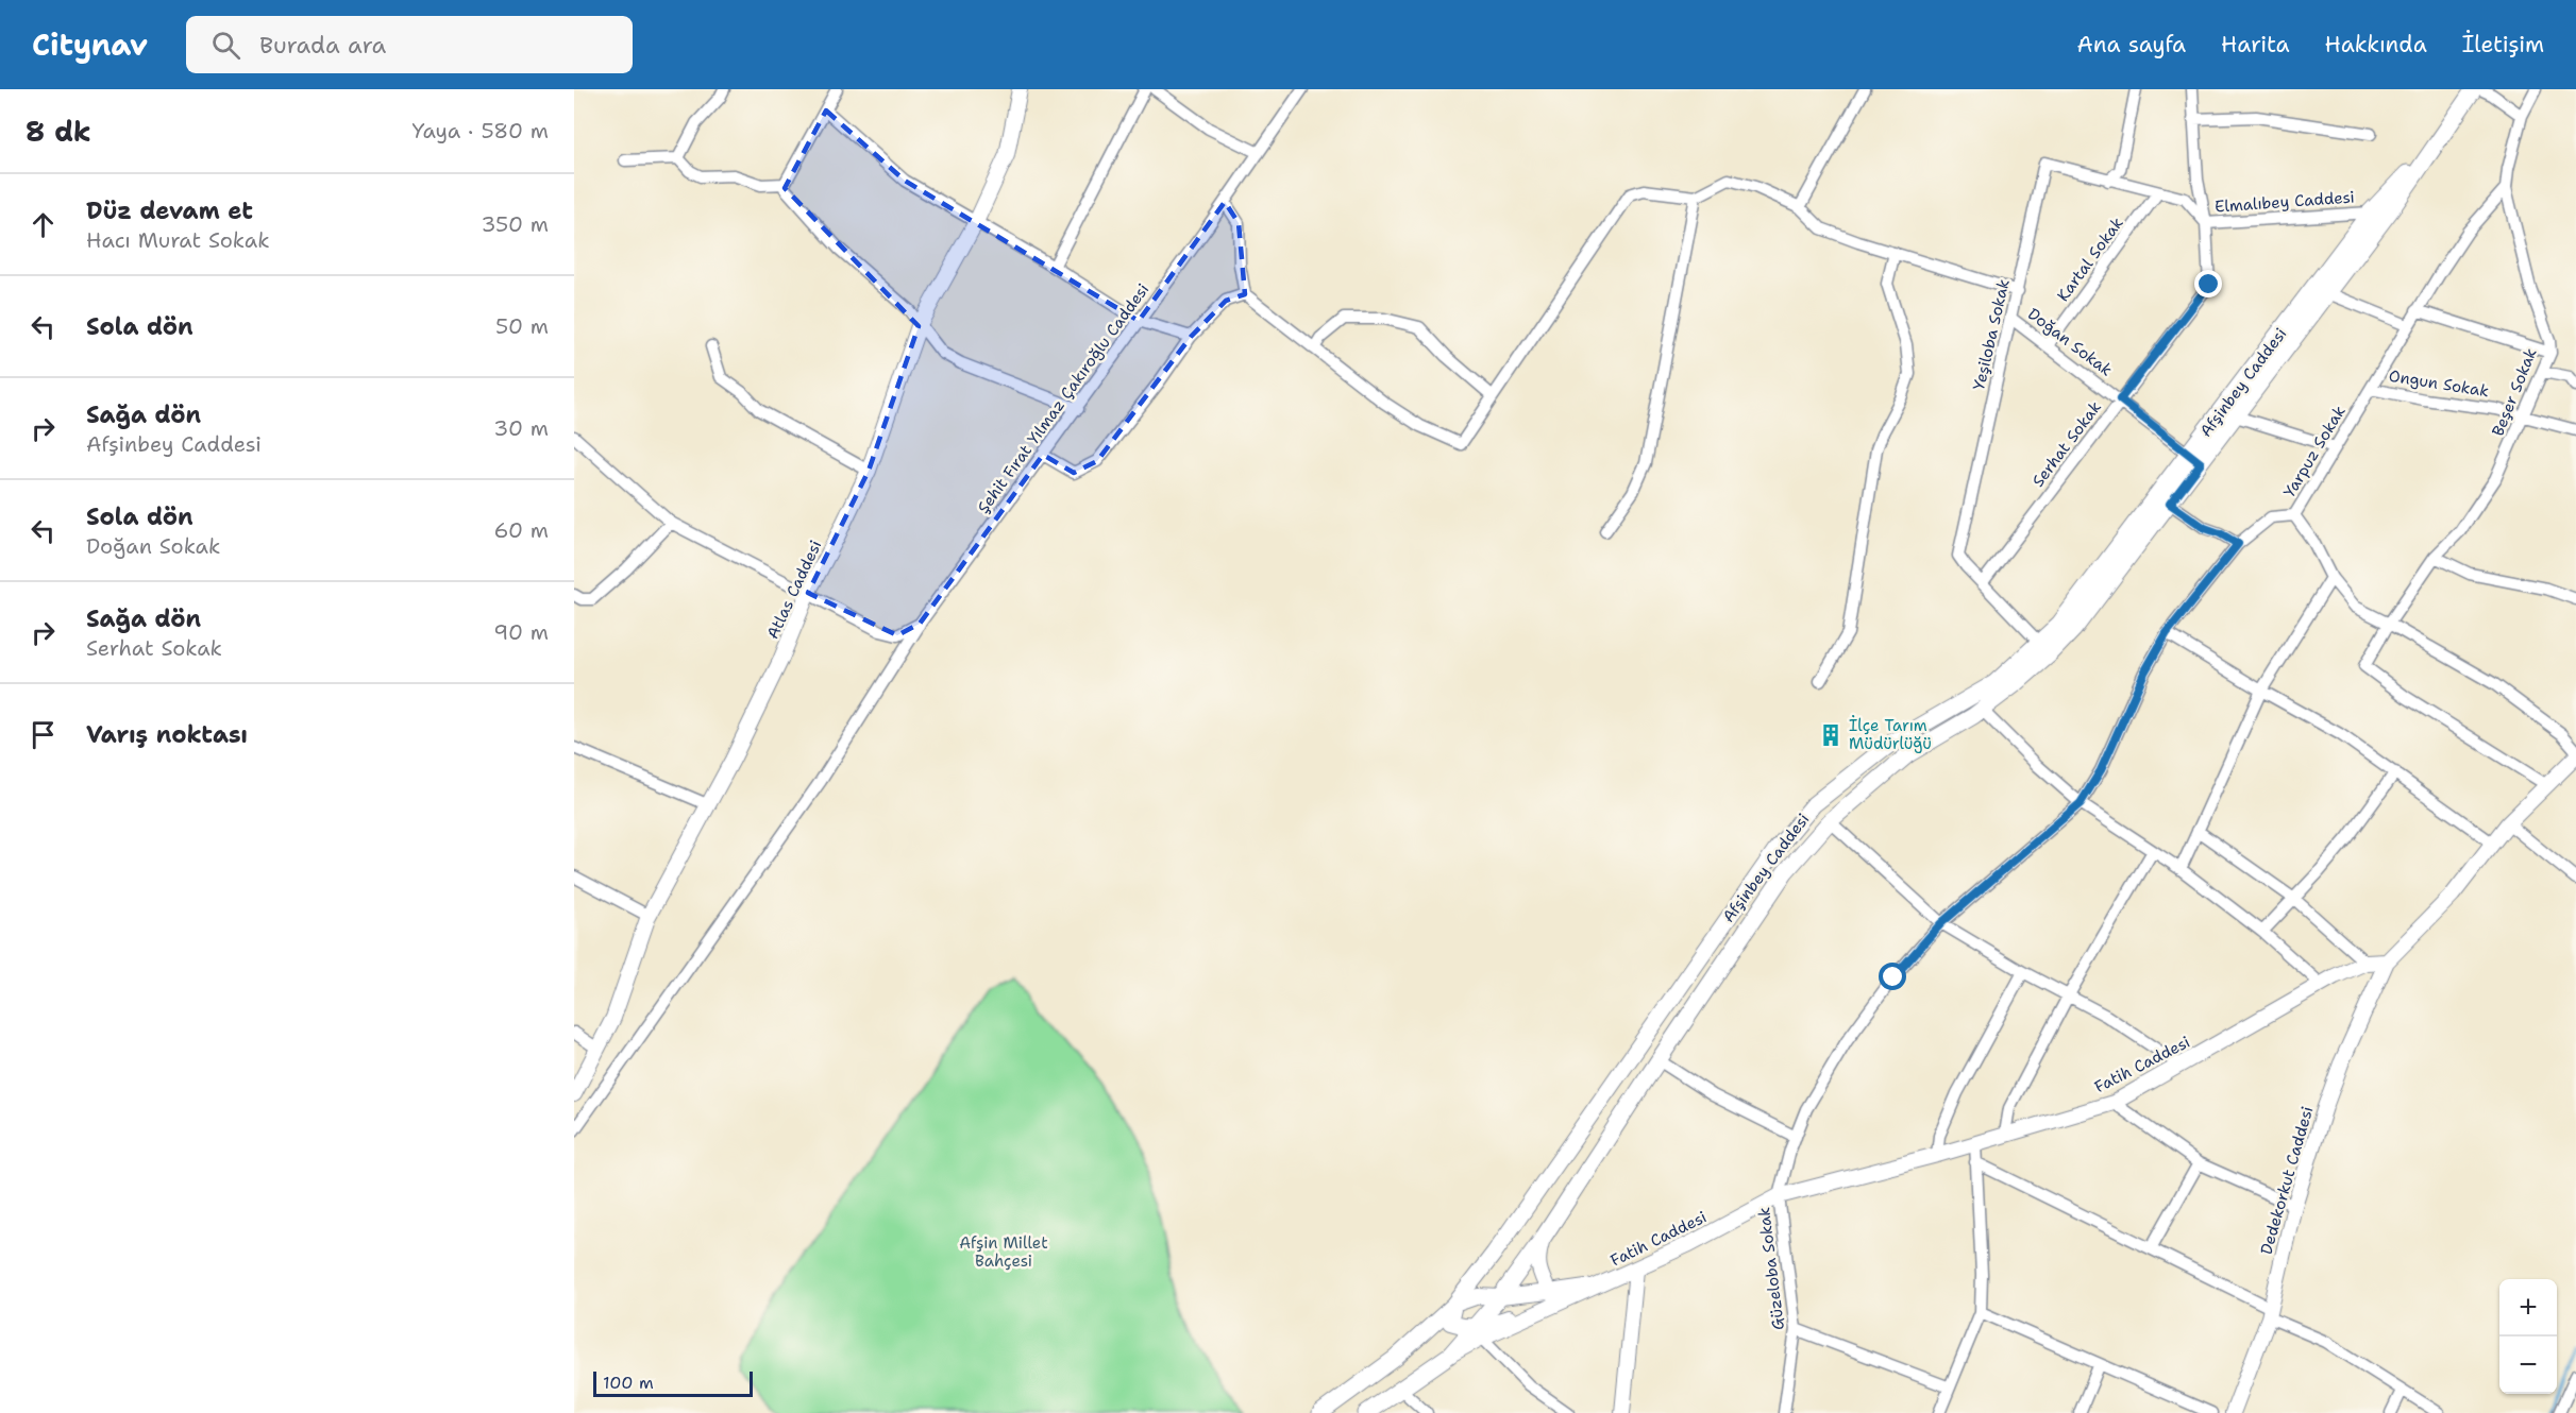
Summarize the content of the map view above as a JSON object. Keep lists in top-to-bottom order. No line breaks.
{"streets":{"main road":["Afşinbey Caddesi"],"street":["Elmalıbey Caddesi","Kartal Sokak","Yeşiloba Sokak","Doğan Sokak","Ongun Sokak","Beşer Sokak","Şehit Fırat Yılmaz Çakıroğlu Caddesi","Serhat Sokak","Yarpuz Sokak","Atlas Caddesi","Fatih Caddesi","Dedekorkut Caddesi","Güzeloba Sokak"]},"crossings":[["Elmalıbey Caddesi","Afşinbey Caddesi"],["Elmalıbey Caddesi","Serhat Sokak"],["Kartal Sokak","Yeşiloba Sokak"],["Kartal Sokak","Doğan Sokak"],["Yeşiloba Sokak","Doğan Sokak"],["Yeşiloba Sokak","Afşinbey Caddesi"],["Yeşiloba Sokak","Serhat Sokak"],["Doğan Sokak","Afşinbey Caddesi"],["Doğan Sokak","Serhat Sokak"],["Afşinbey Caddesi","Fatih Caddesi"],["Ongun Sokak","Beşer Sokak"],["Ongun Sokak","Yarpuz Sokak"],["Beşer Sokak","Yarpuz Sokak"],["Fatih Caddesi","Dedekorkut Caddesi"],["Fatih Caddesi","Güzeloba Sokak"]],"parks":["Afşin Millet Bahçesi"],"places":{"building":["İlçe Tarım Müdürlüğü"]},"scale_bar":"100 m","page":{"header":"Citynav","search":"Burada ara","nav":["Ana sayfa","Harita","Hakkında","İletişim"],"heading":["8 dk","Yaya · 580 m"],"list":[["Düz devam et","Hacı Murat Sokak","350 m"],["Sola dön","50 m"],["Sağa dön","Afşinbey Caddesi","30 m"],["Sola dön","Doğan Sokak","60 m"],["Sağa dön","Serhat Sokak","90 m"],"Varış noktası"],"map_buttons":["+","−"],"scale":"100 m"}}
